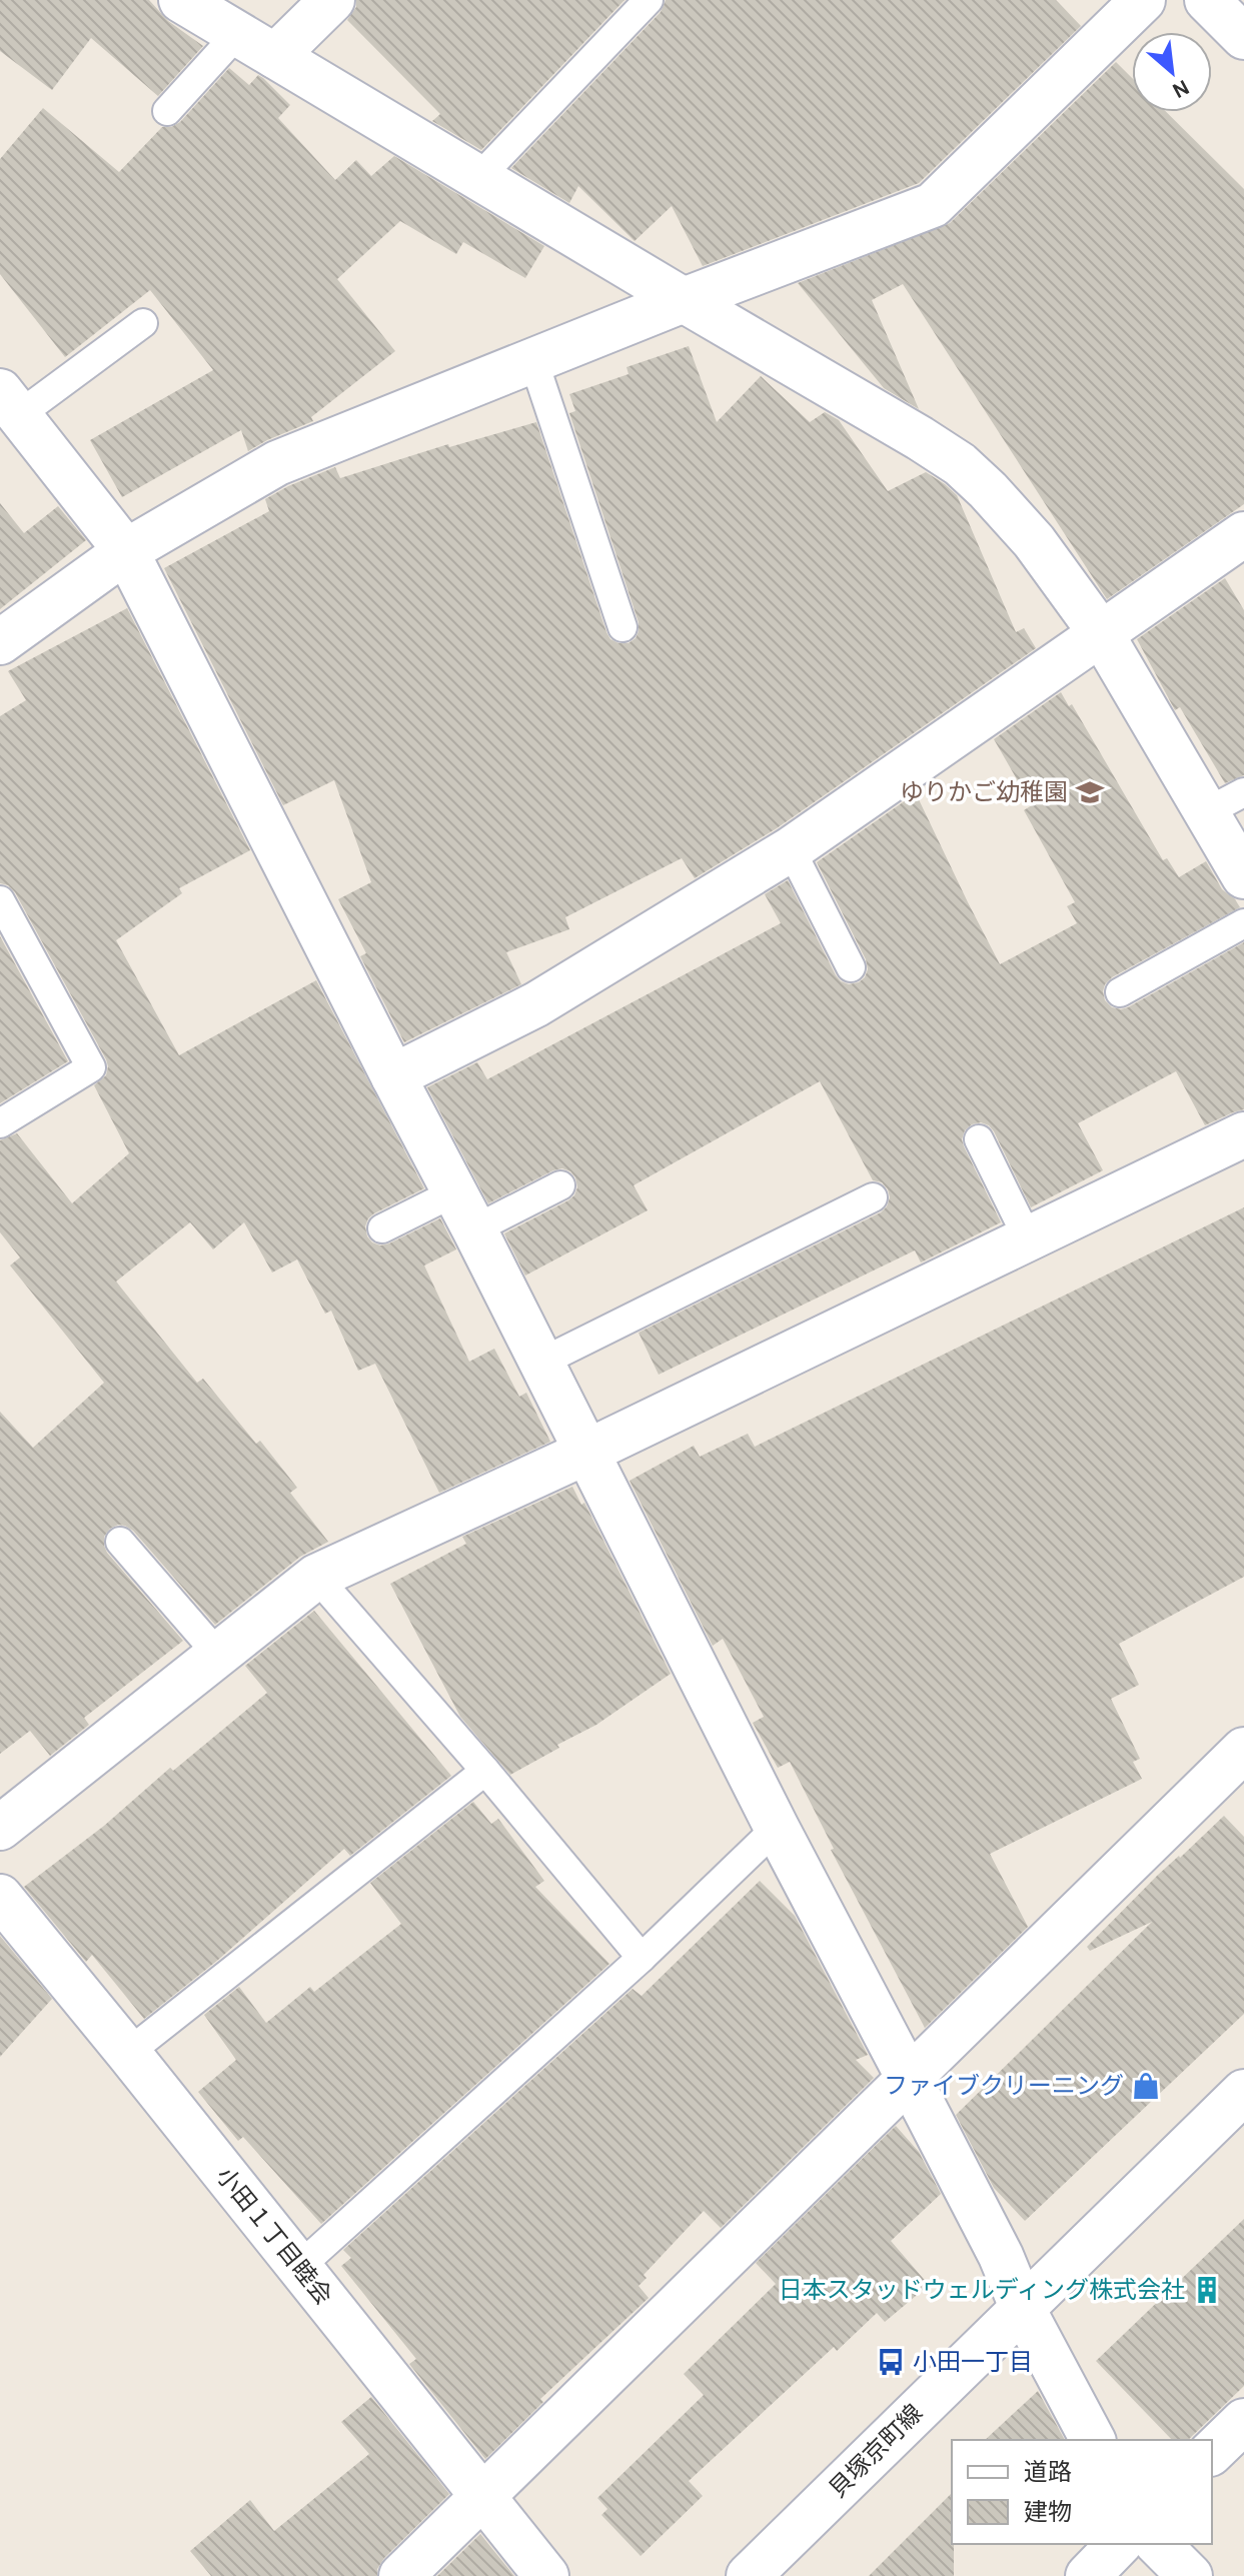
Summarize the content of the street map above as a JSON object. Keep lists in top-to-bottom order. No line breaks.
{"streets":{"street":["小田１丁目睦会","貝塚京町線"]},"places":{"school or university":["ゆりかご幼稚園"],"shop":["ファイブクリーニング"],"building":["日本スタッドウェルディング株式会社"],"bus stop":["小田一丁目"]},"legend":["道路","建物"],"north":"bottom right"}
